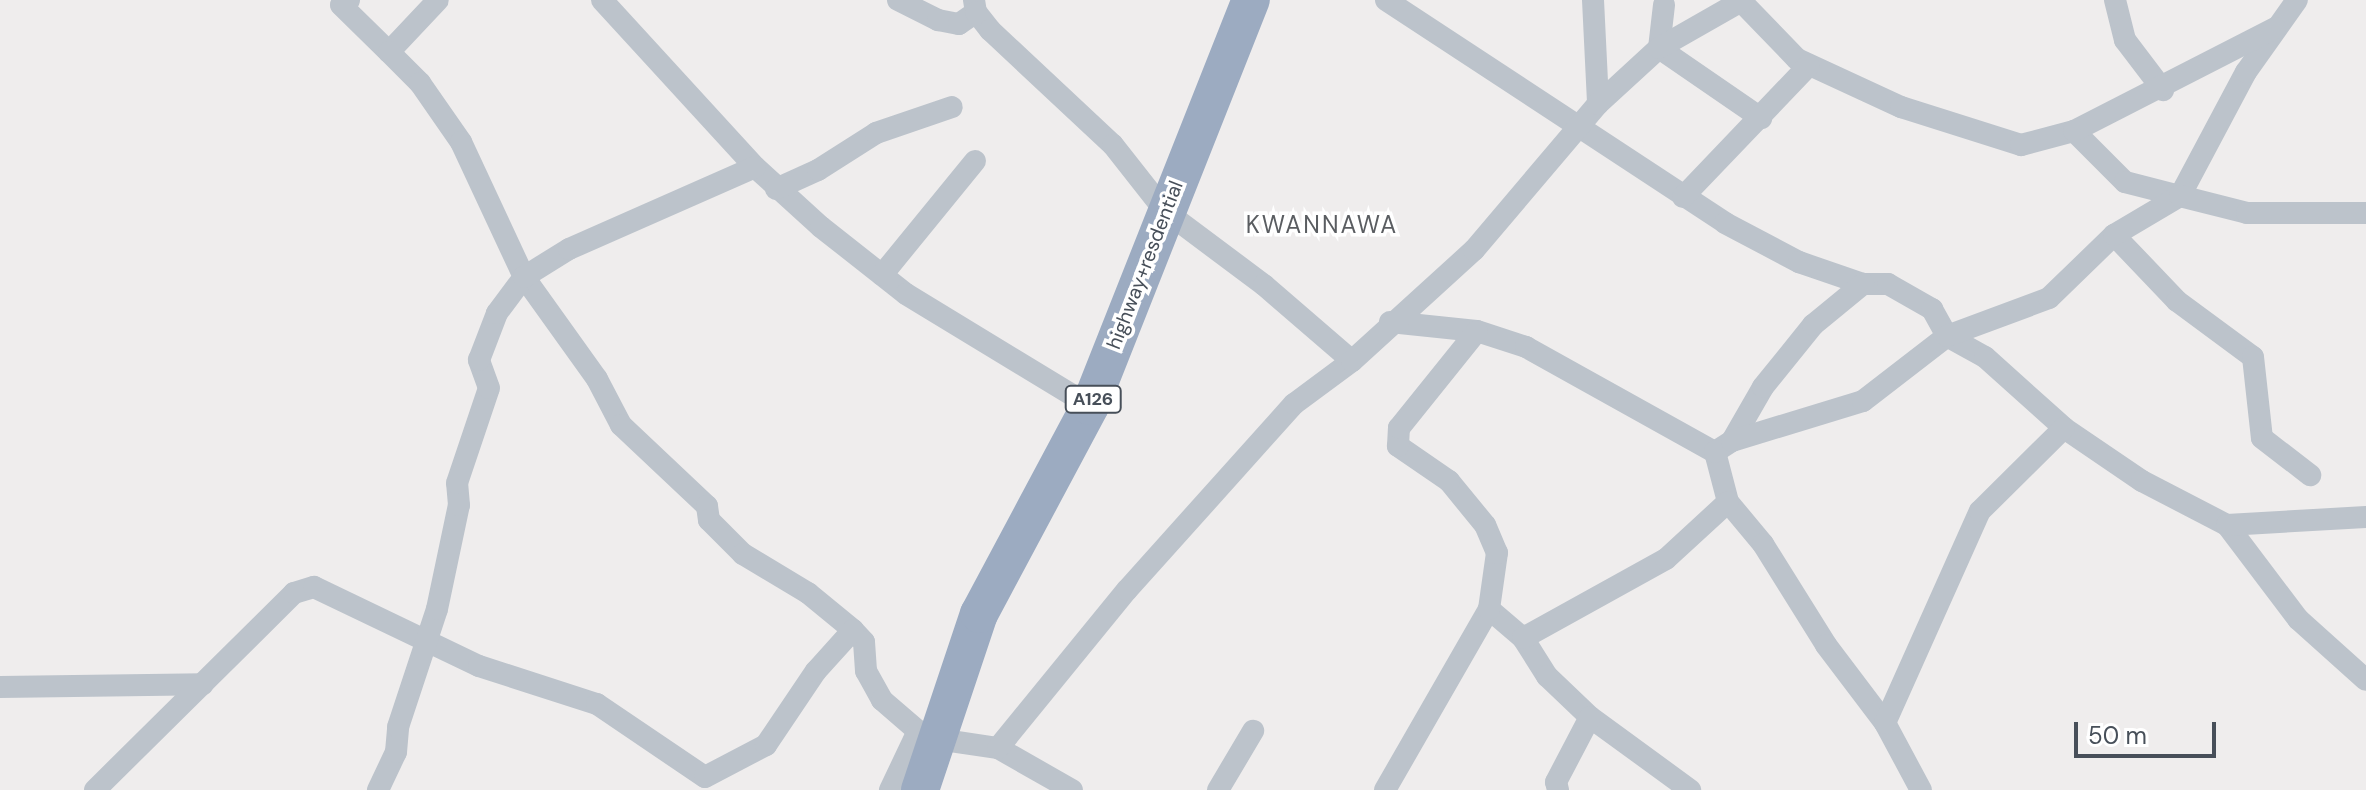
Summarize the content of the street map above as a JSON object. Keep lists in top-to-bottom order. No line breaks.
{"streets":{"highway":["highway+resdential","A126"]},"districts":["KWANNAWA"],"scale_bar":"50 m"}
